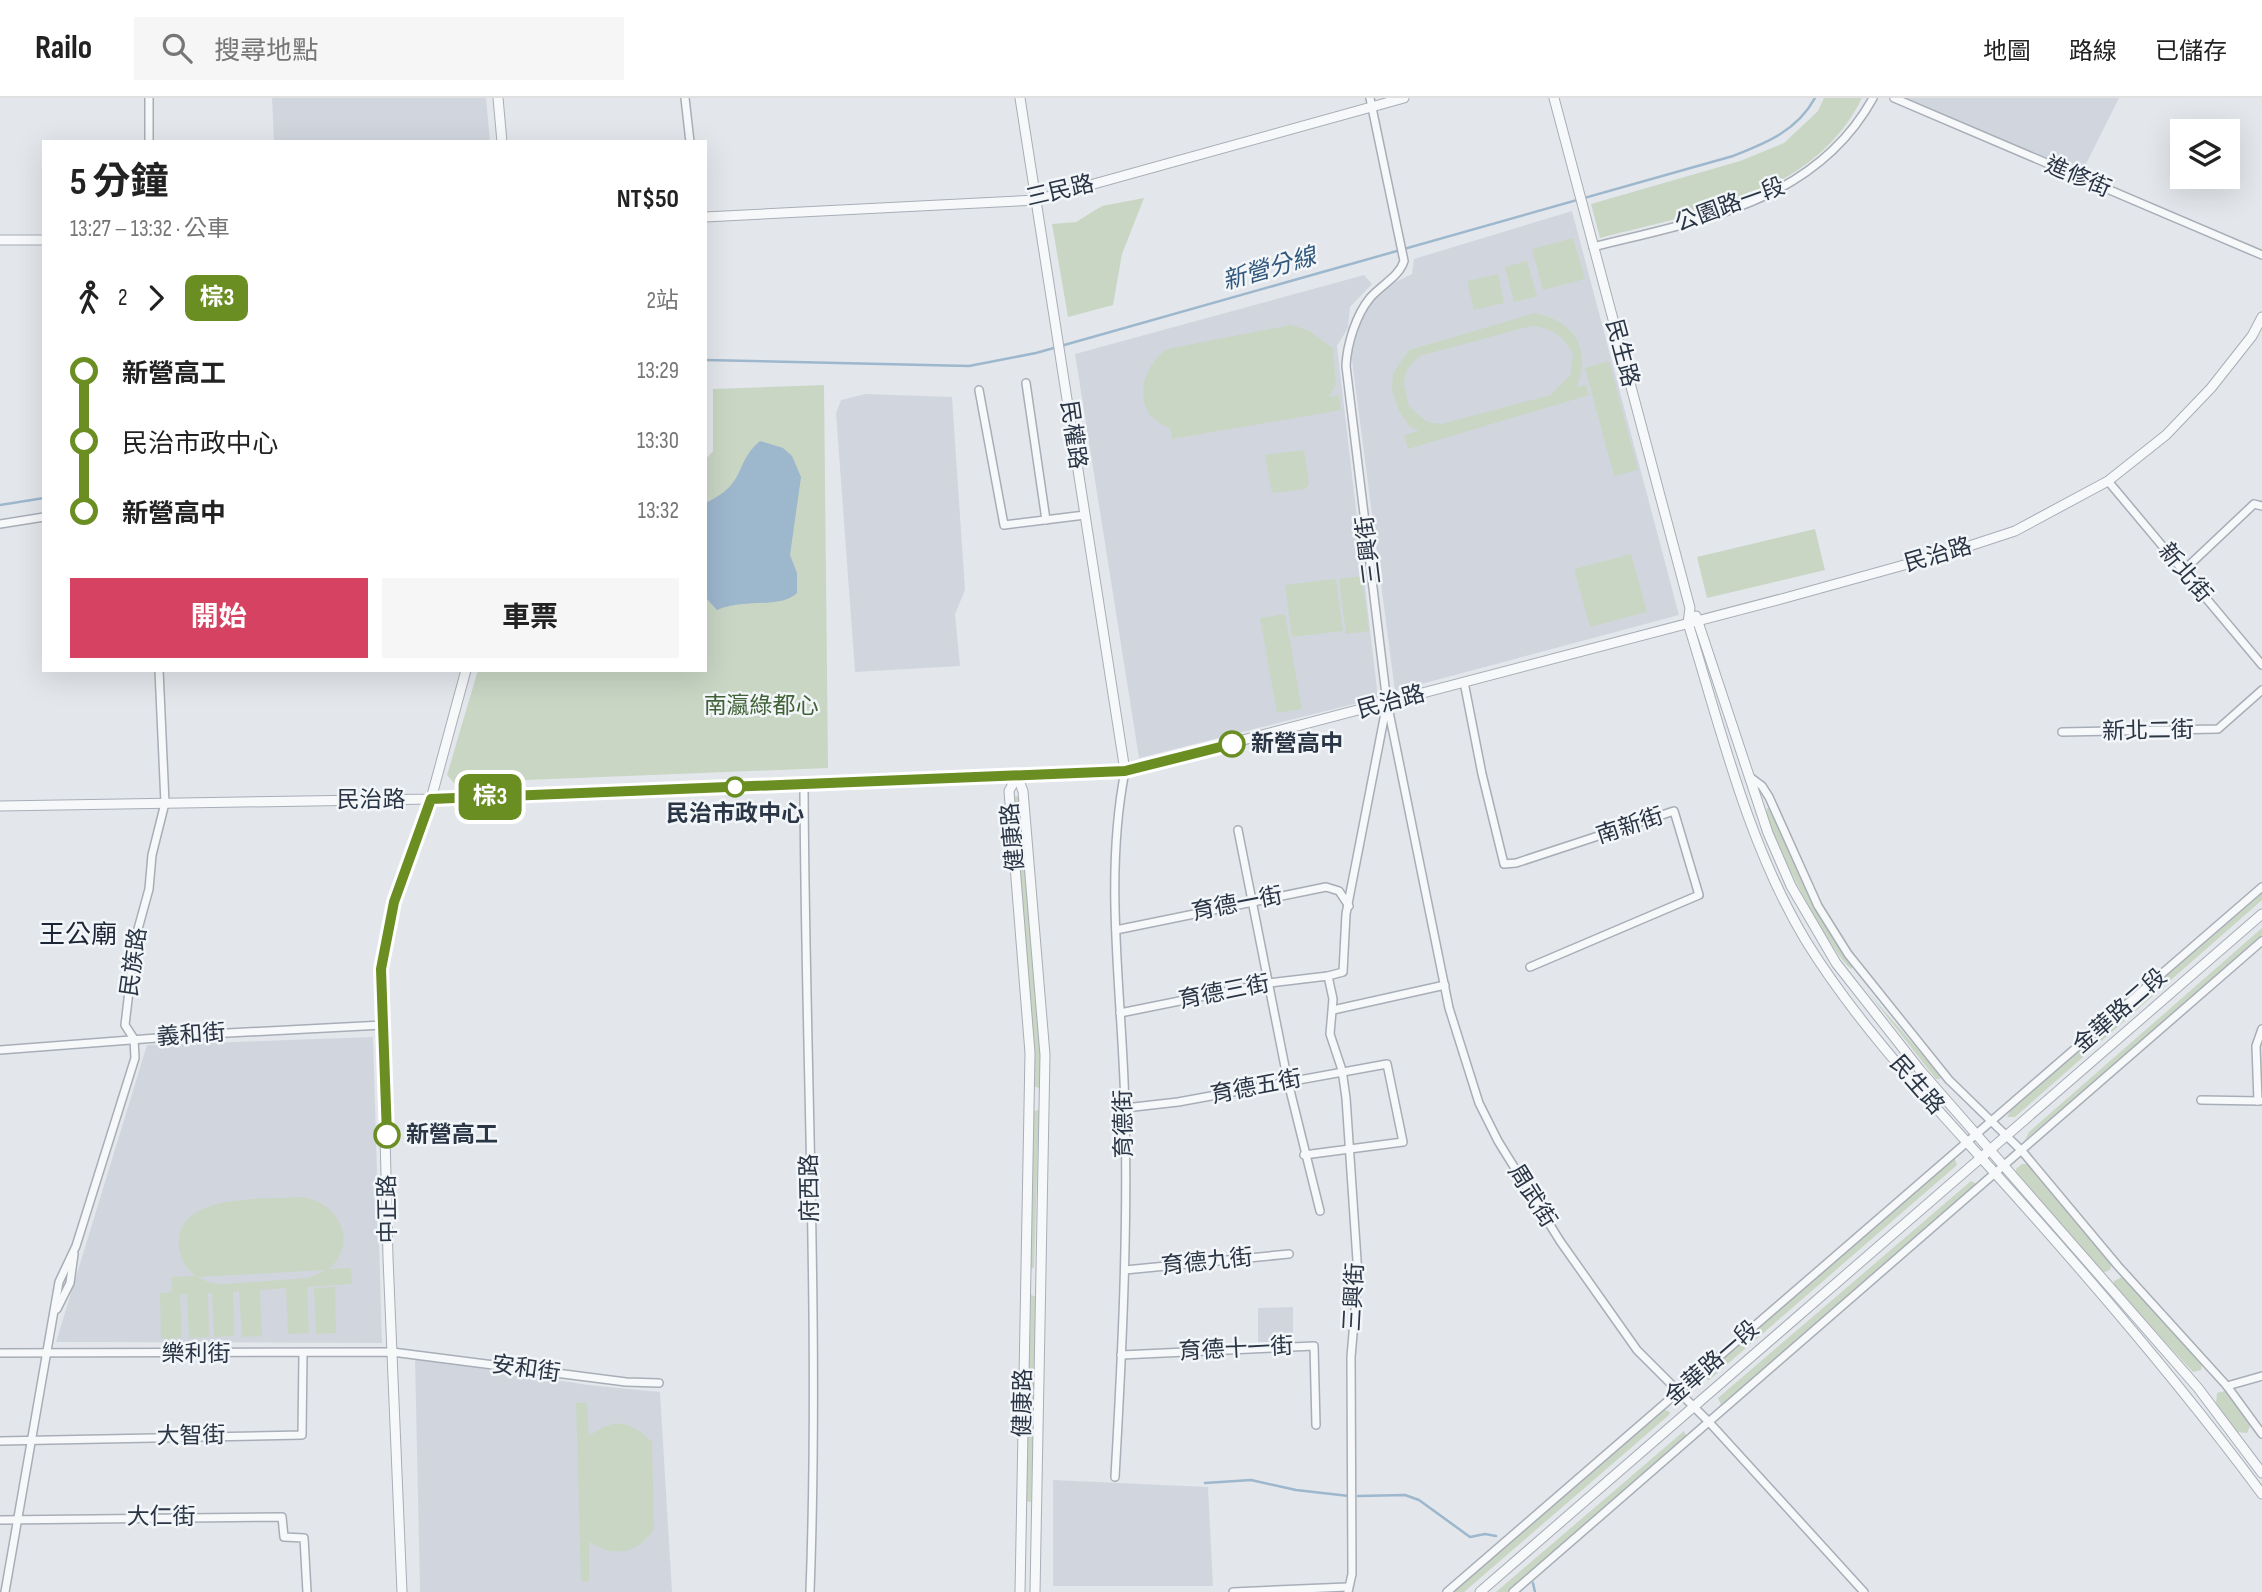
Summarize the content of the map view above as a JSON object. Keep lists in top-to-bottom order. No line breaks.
{"streets":{"street":["進修街","三民路","公園路一段","民生路","民權路","三興街","民治路","新北街","新北二街","南新街","健康路","育德一街","民族路","育德三街","金華路二段","義和街","育德五街","育德街","府西路","周武街","中正路","育德九街","育德十一街","樂利街","金華路一段","安和街","大智街","大仁街"]},"crossings":[["三民路","民權路"],["三民路","三興街"],["公園路一段","民生路"],["民生路","民治路"],["民生路","金華路二段"],["民生路","金華路一段"],["民權路","民治路"],["民權路","育德街"],["三興街","民治路"],["三興街","育德一街"],["三興街","育德三街"],["三興街","育德五街"],["三興街","周武街"],["民治路","新北街"],["民治路","南新街"],["民治路","健康路"],["民治路","民族路"],["民治路","育德街"],["民治路","府西路"],["民治路","周武街"],["民治路","中正路"],["育德一街","育德街"],["民族路","義和街"],["民族路","樂利街"],["民族路","大智街"],["民族路","大仁街"],["育德三街","育德街"],["金華路二段","金華路一段"],["義和街","中正路"],["育德五街","育德街"],["育德街","育德九街"],["育德街","育德十一街"],["周武街","金華路一段"],["中正路","樂利街"],["中正路","安和街"],["樂利街","安和街"],["樂利街","大智街"]],"districts":["王公廟"],"water":["新營分線"],"parks":["南瀛綠都心"],"places":["新營高中","民治市政中心","新營高工"],"lines":["bus line 棕3"],"page":{"header":"Railo","search":"搜尋地點","nav":["地圖","路線","已儲存"],"on_map":"棕3","heading":["5 分鐘","13:27 – 13:32 · 公車","NT$50"],"legs":["2","棕3","2站"],"list":[{"name":"新營高工","value":"13:29"},{"name":"民治市政中心","value":"13:30"},{"name":"新營高中","value":"13:32"}],"buttons":["開始","車票"]}}
